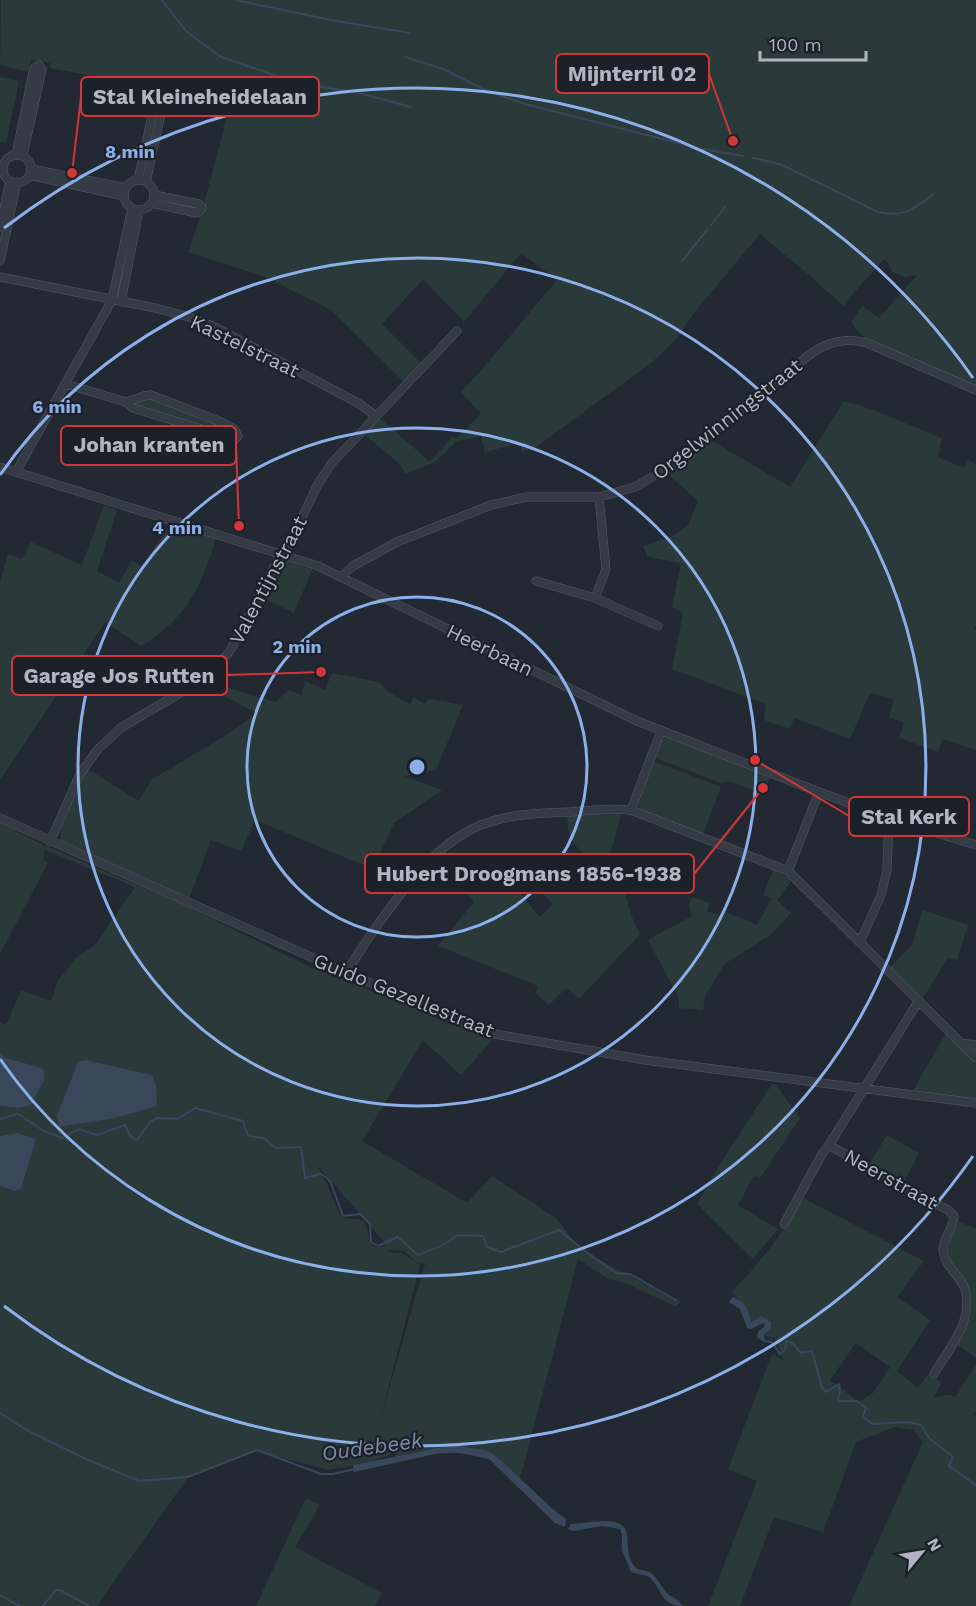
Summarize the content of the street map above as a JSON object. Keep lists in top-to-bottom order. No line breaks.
{"streets":{"street":["Kastelstraat","Orgelwinningstraat","Valentijnstraat","Heerbaan","Guido Gezellestraat","Neerstraat"]},"crossings":[["Kastelstraat","Valentijnstraat"],["Orgelwinningstraat","Heerbaan"],["Valentijnstraat","Heerbaan"],["Valentijnstraat","Guido Gezellestraat"],["Guido Gezellestraat","Neerstraat"]],"water":["Oudebeek"],"places":["Mijnterril 02","Stal Kleineheidelaan","Johan kranten","Garage Jos Rutten","Stal Kerk","Hubert Droogmans 1856-1938"],"scale_bar":"100 m","north":"top right","rings":["8 min","6 min","4 min","2 min"]}
